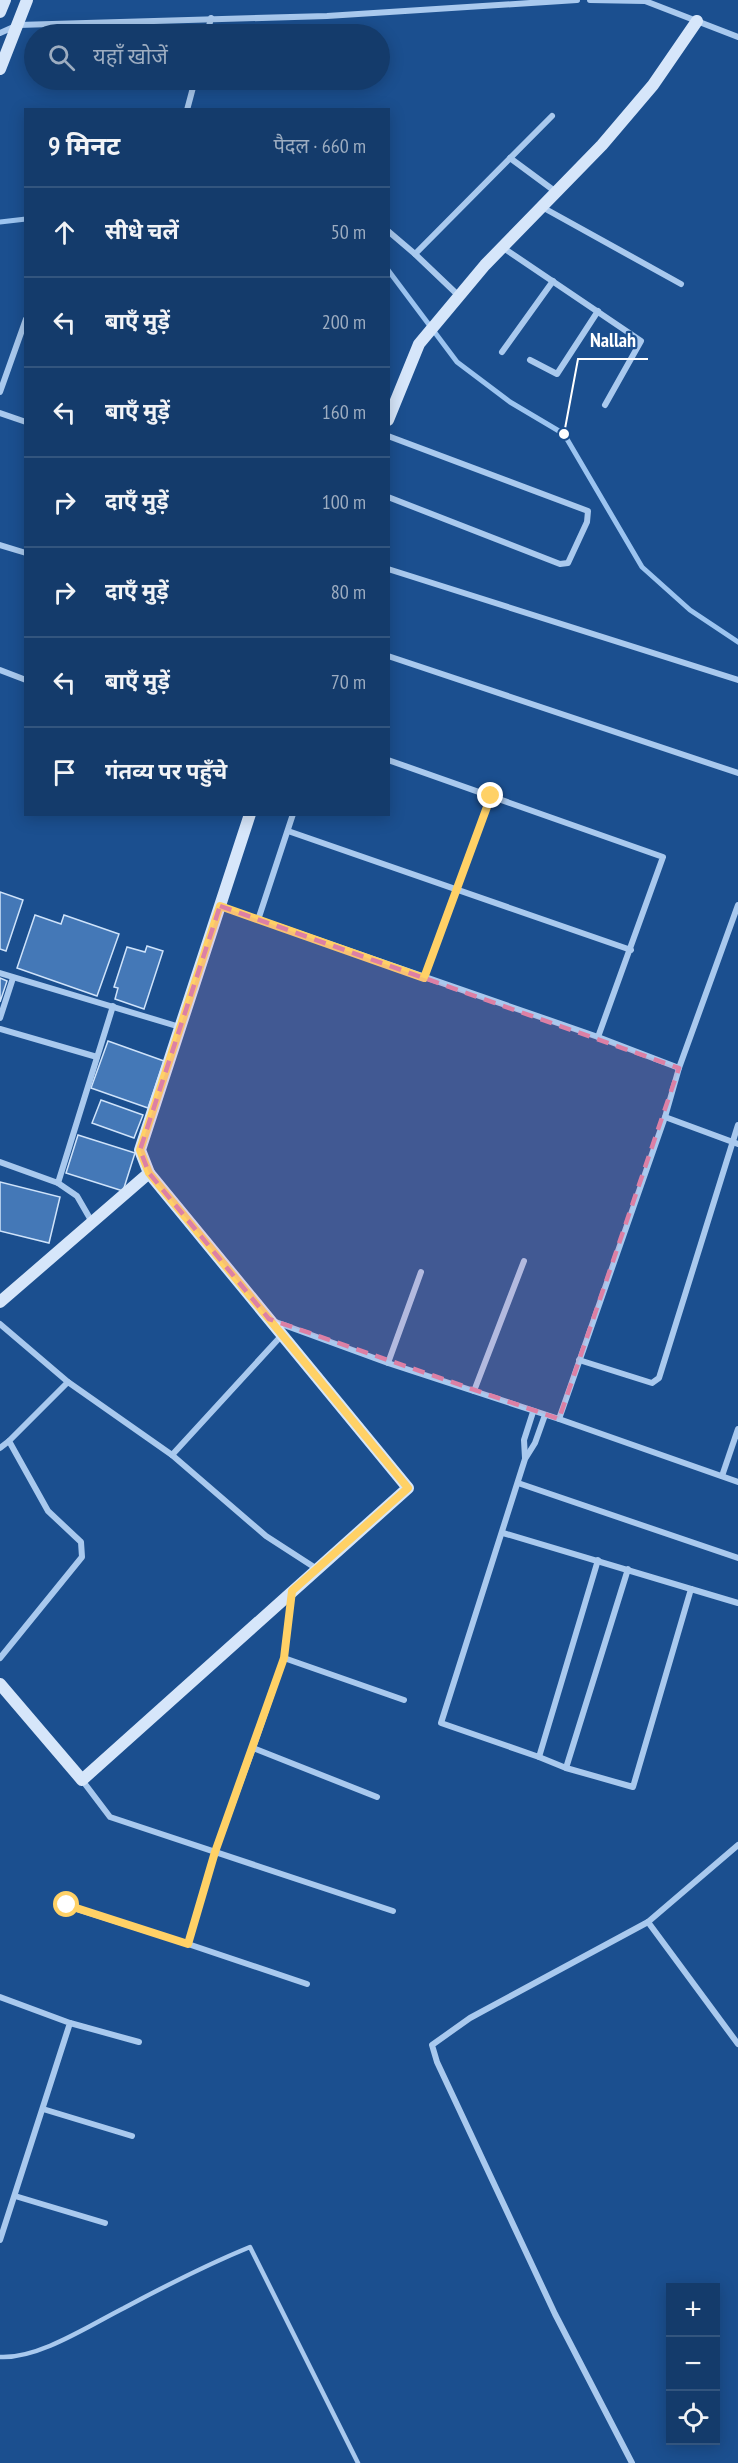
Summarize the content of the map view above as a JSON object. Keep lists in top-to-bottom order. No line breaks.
{"places":["Nallah"],"page":{"search":"यहाँ खोजें","heading":["9 मिनट","पैदल · 660 m"],"list":[["सीधे चलें","50 m"],["बाएँ मुड़ें","200 m"],["बाएँ मुड़ें","160 m"],["दाएँ मुड़ें","100 m"],["दाएँ मुड़ें","80 m"],["बाएँ मुड़ें","70 m"],"गंतव्य पर पहुँचे"],"map_buttons":["+","−"]}}
